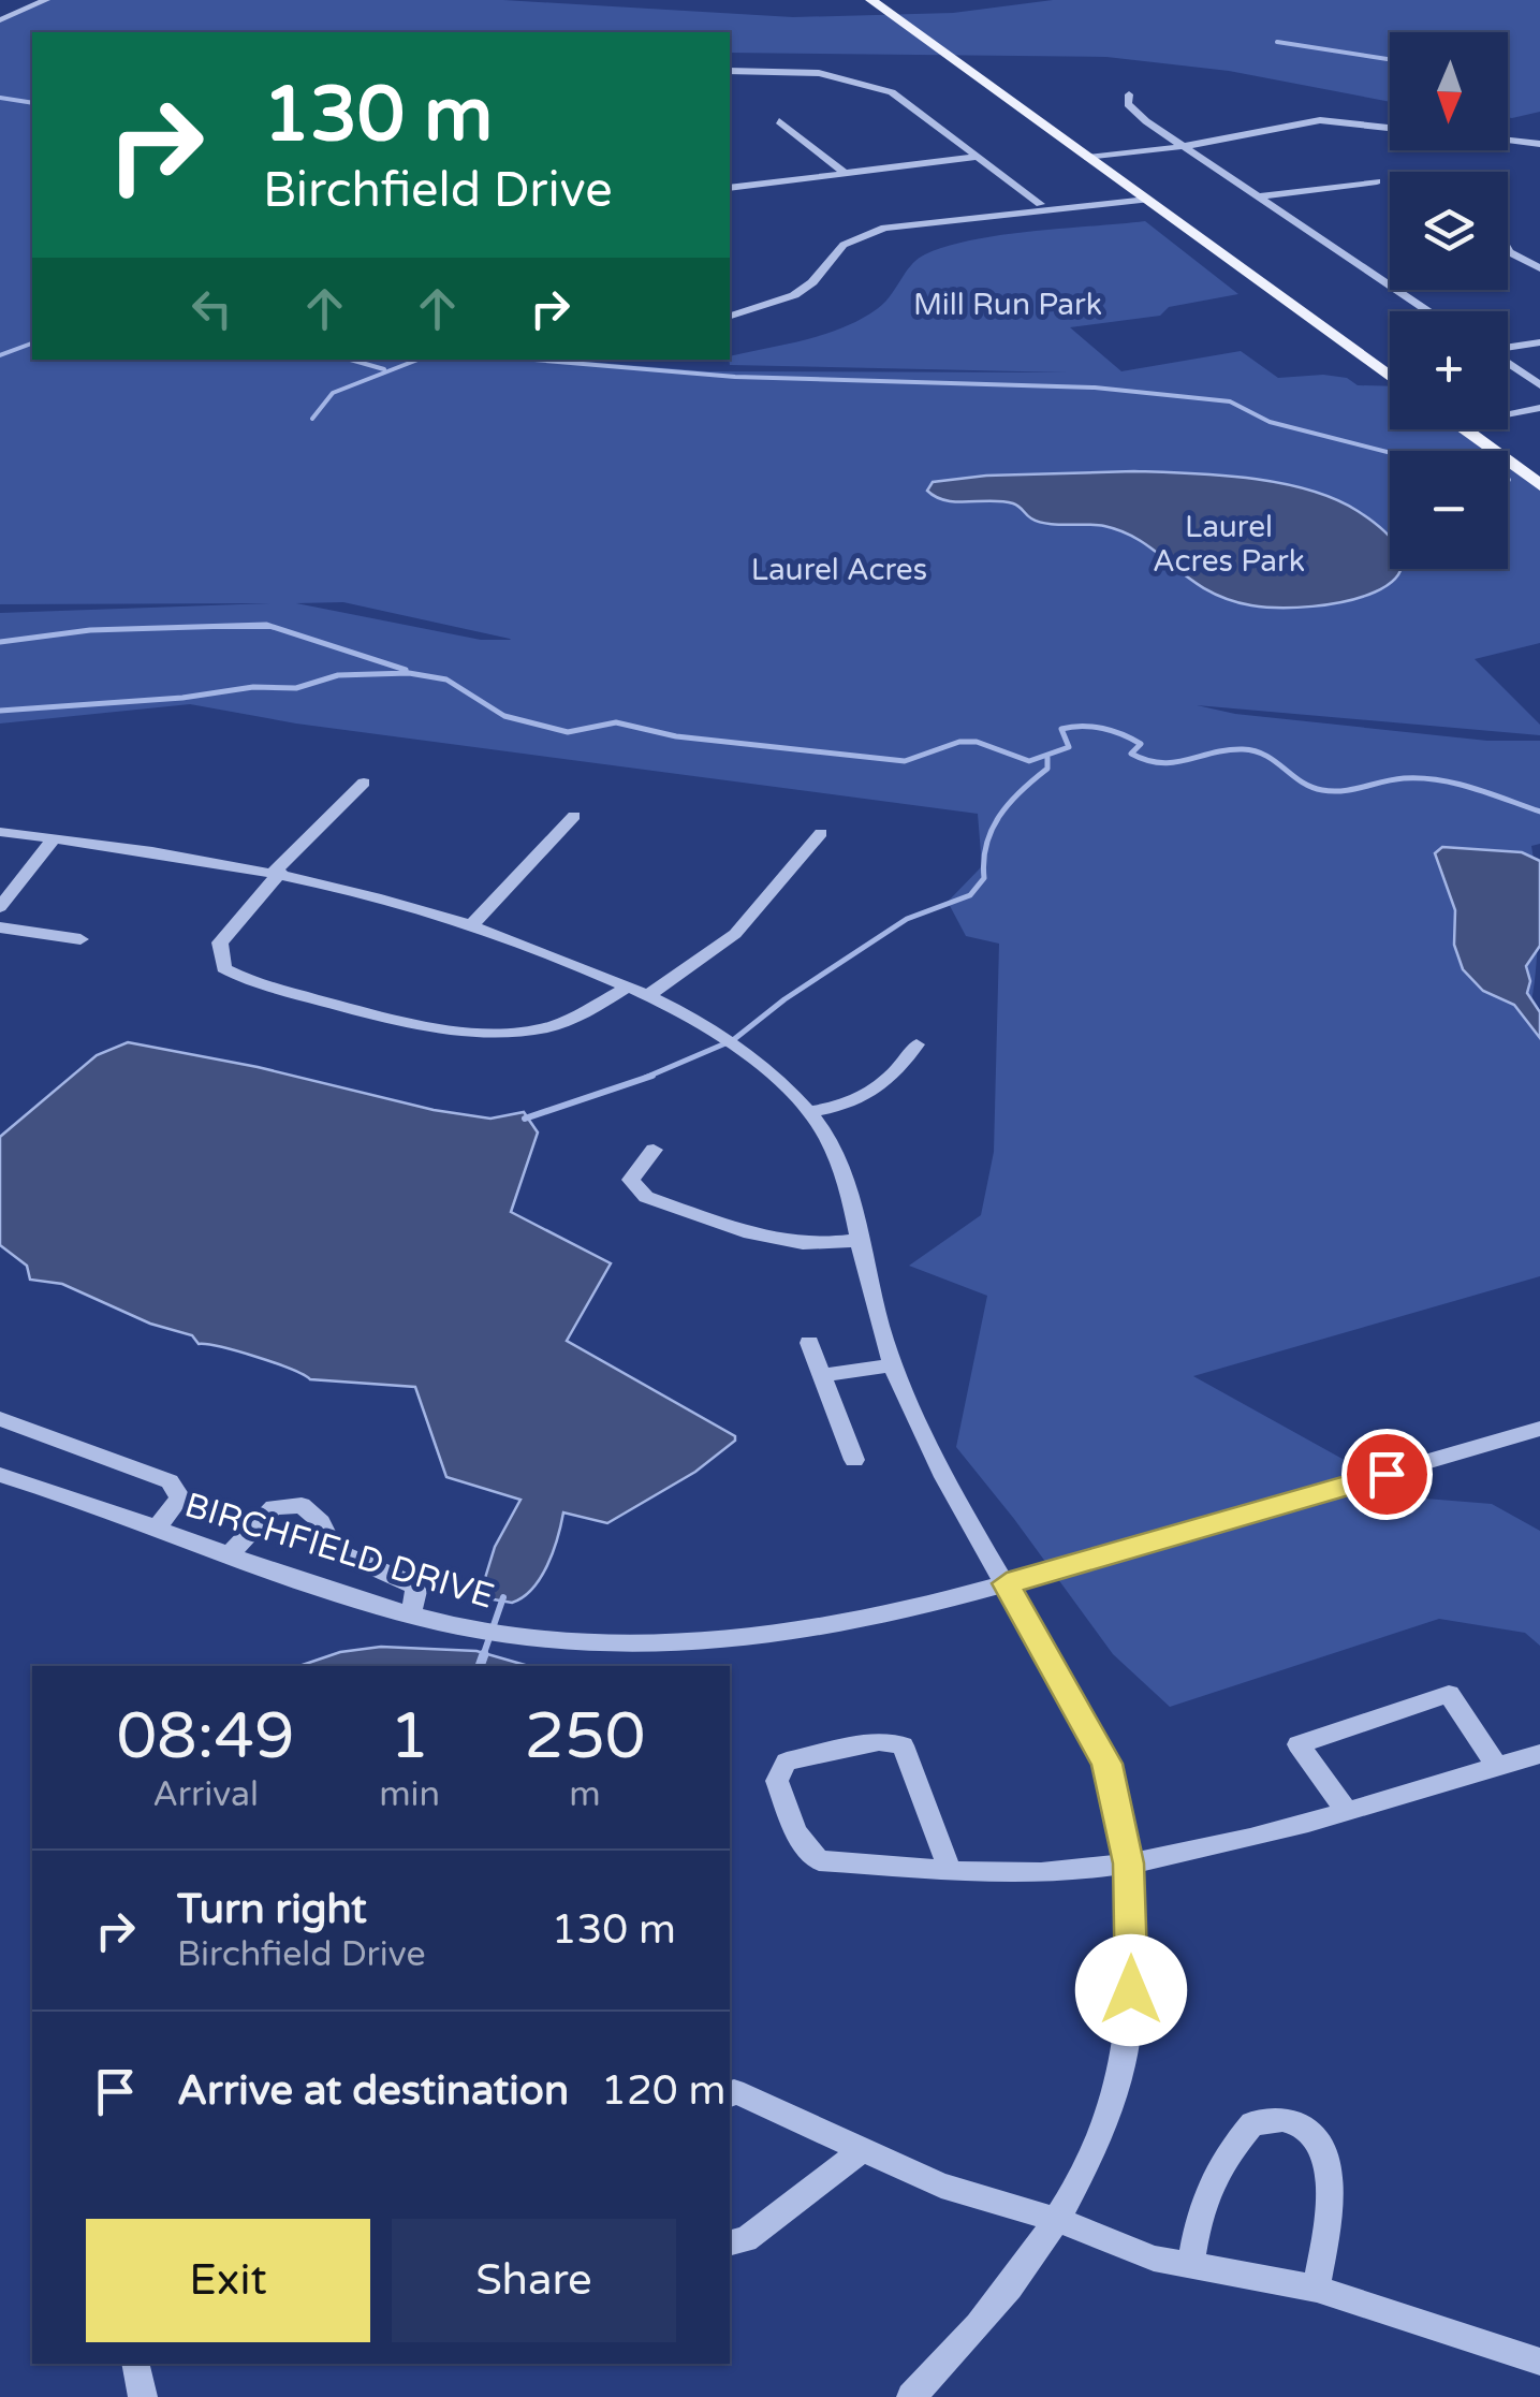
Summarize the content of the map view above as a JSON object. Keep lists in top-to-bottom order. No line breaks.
{"streets":{"street":["BIRCHFIELD DRIVE"]},"parks":["Mill Run Park","Laurel Acres Park","Laurel Acres"],"north":"bottom","page":{"map_buttons":["+","−"],"turn":["130 m","Birchfield Drive"],"eta":["08:49","Arrival","1","min","250","m"],"list":[{"name":"Turn right","note":"Birchfield Drive","value":"130 m"},{"name":"Arrive at destination","value":"120 m"}],"buttons":["Exit","Share"]}}
